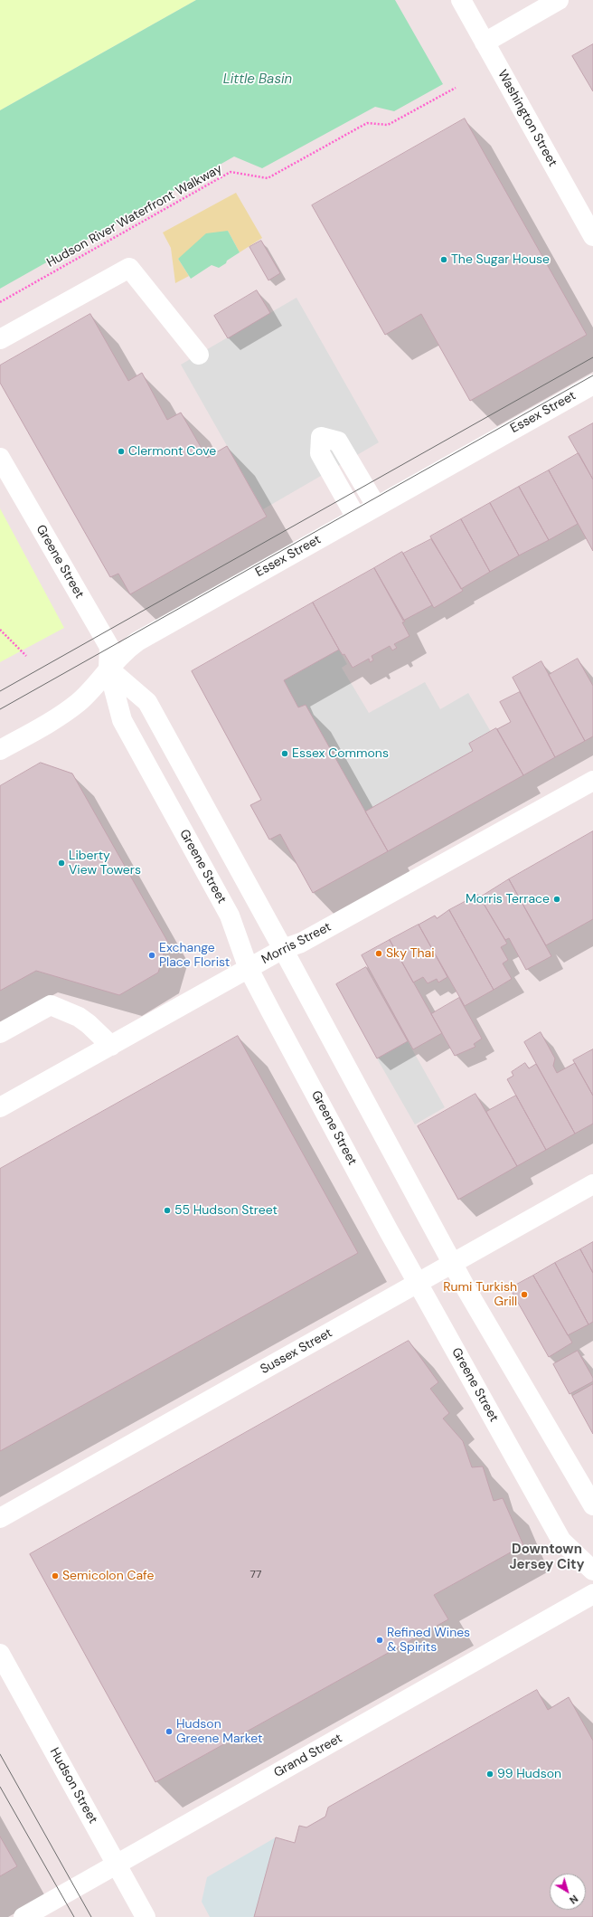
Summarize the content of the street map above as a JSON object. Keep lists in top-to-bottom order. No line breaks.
{"streets":{"street":["Washington Street","Essex Street","Greene Street","Morris Street","Sussex Street","Grand Street","Hudson Street"],"path":["Hudson River Waterfront Walkway"]},"crossings":[["Essex Street","Greene Street"],["Greene Street","Morris Street"],["Greene Street","Sussex Street"],["Grand Street","Hudson Street"]],"districts":["Downtown Jersey City"],"water":["Little Basin"],"places":["The Sugar House","Clermont Cove","Essex Commons","Liberty View Towers","Morris Terrace","Sky Thai","Exchange Place Florist","55 Hudson Street","Rumi Turkish Grill","Semicolon Cafe","Refined Wines & Spirits","Hudson Greene Market","99 Hudson"],"house_numbers":["77"],"north":"bottom right"}
